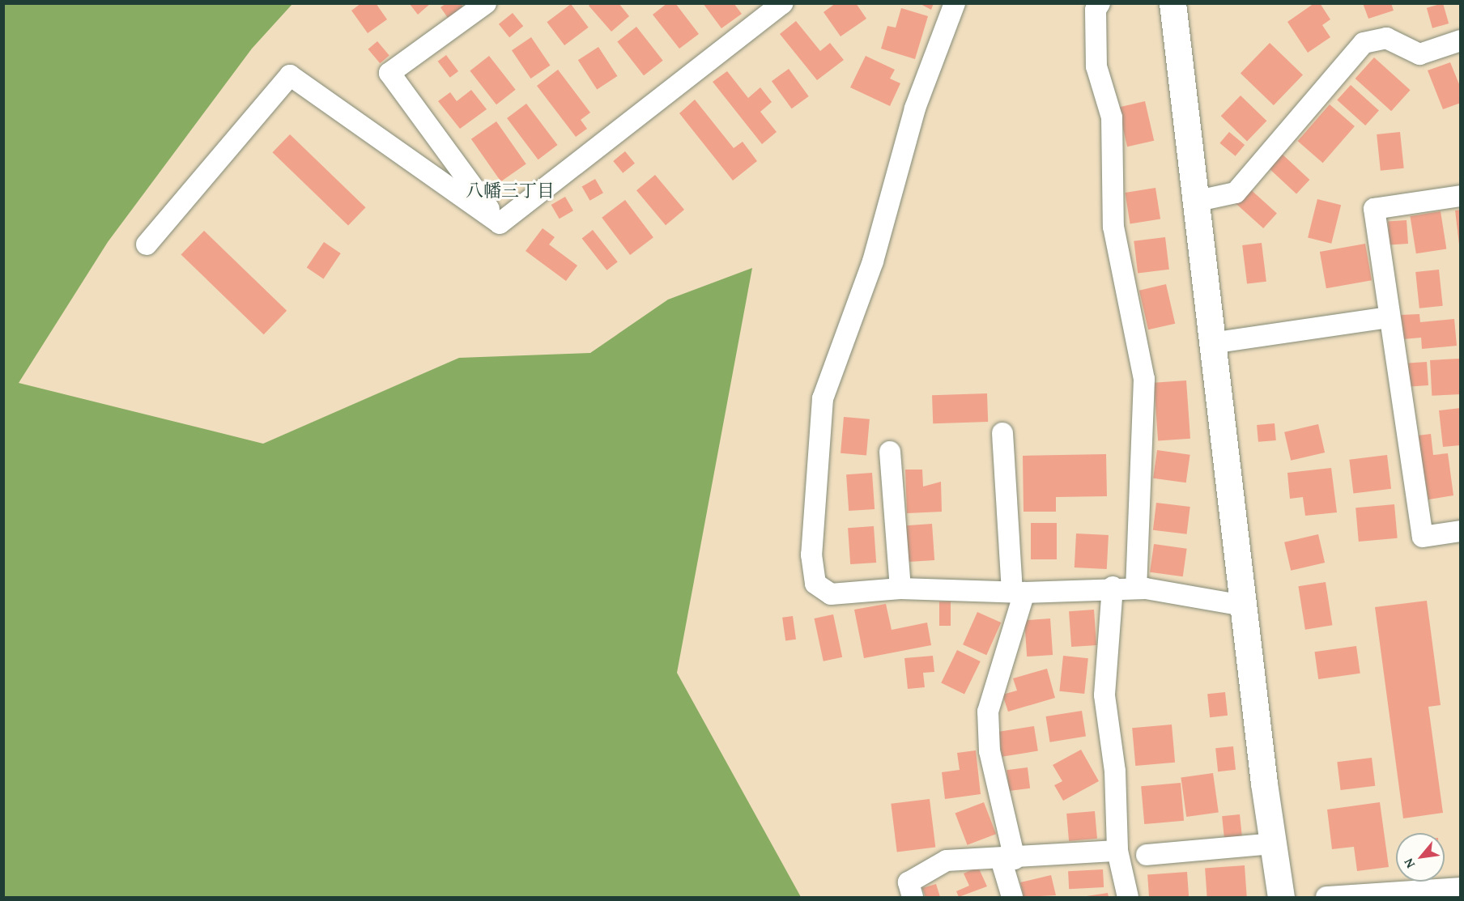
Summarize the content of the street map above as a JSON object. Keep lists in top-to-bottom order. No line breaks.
{"districts":["八幡三丁目"],"north":"bottom left"}
